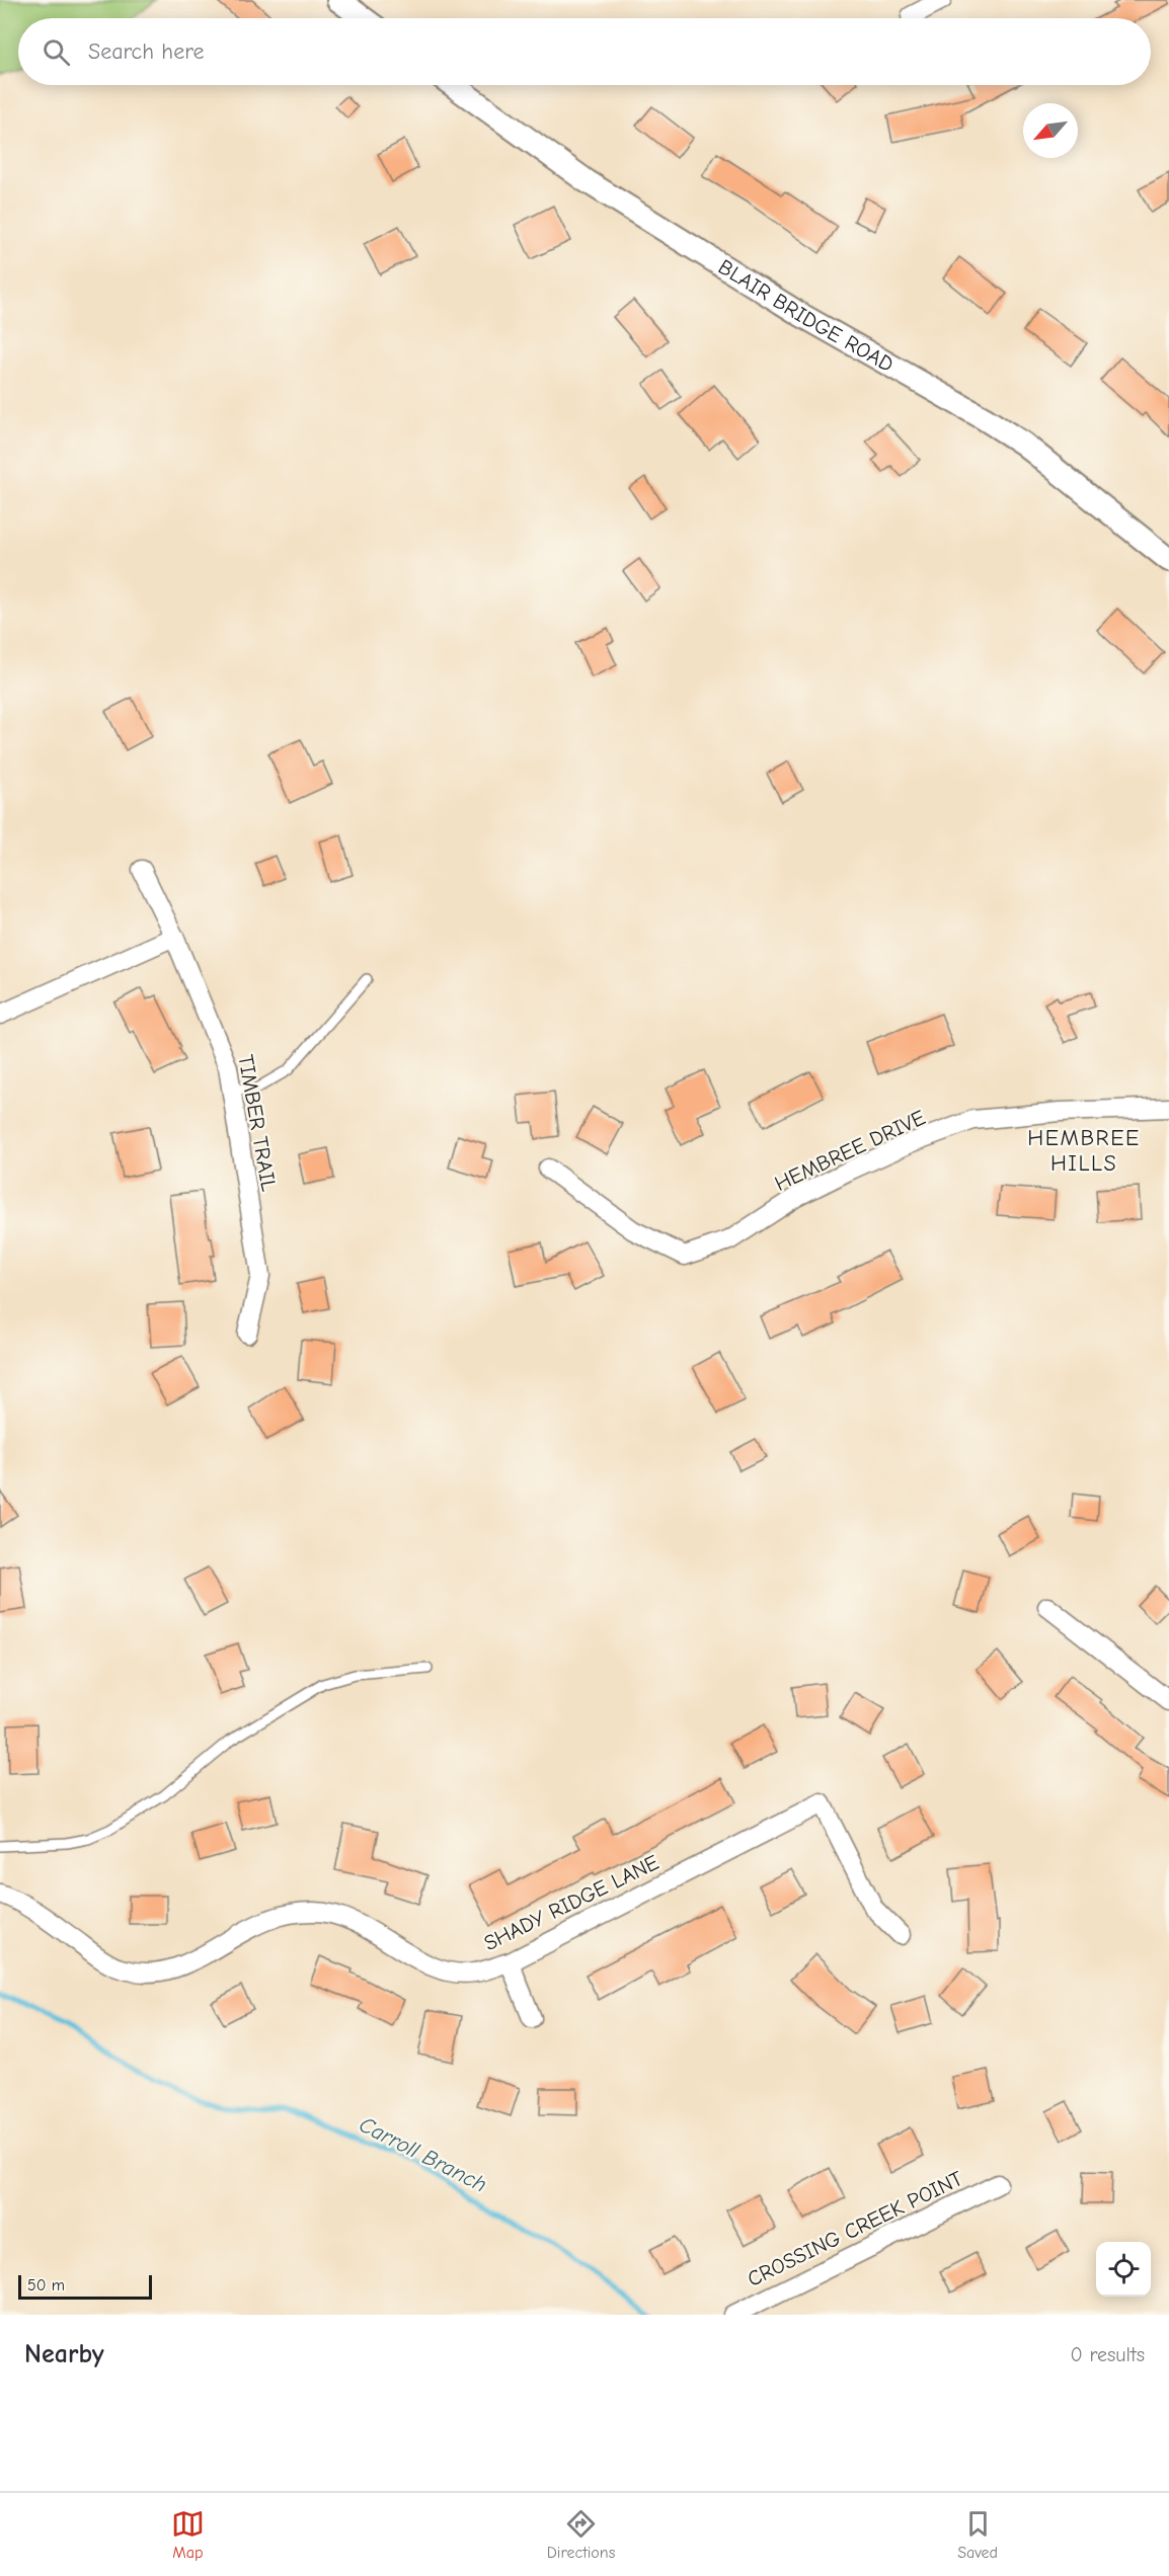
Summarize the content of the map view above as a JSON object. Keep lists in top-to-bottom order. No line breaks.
{"streets":{"street":["BLAIR BRIDGE ROAD","TIMBER TRAIL","HEMBREE DRIVE","SHADY RIDGE LANE","CROSSING CREEK POINT"]},"districts":["HEMBREE HILLS"],"water":["Carroll Branch"],"scale_bar":"50 m","north":"bottom left","page":{"search":"Search here","scale":"50 m","heading":["Nearby","0 results"],"nav":["Map","Directions","Saved"]}}
